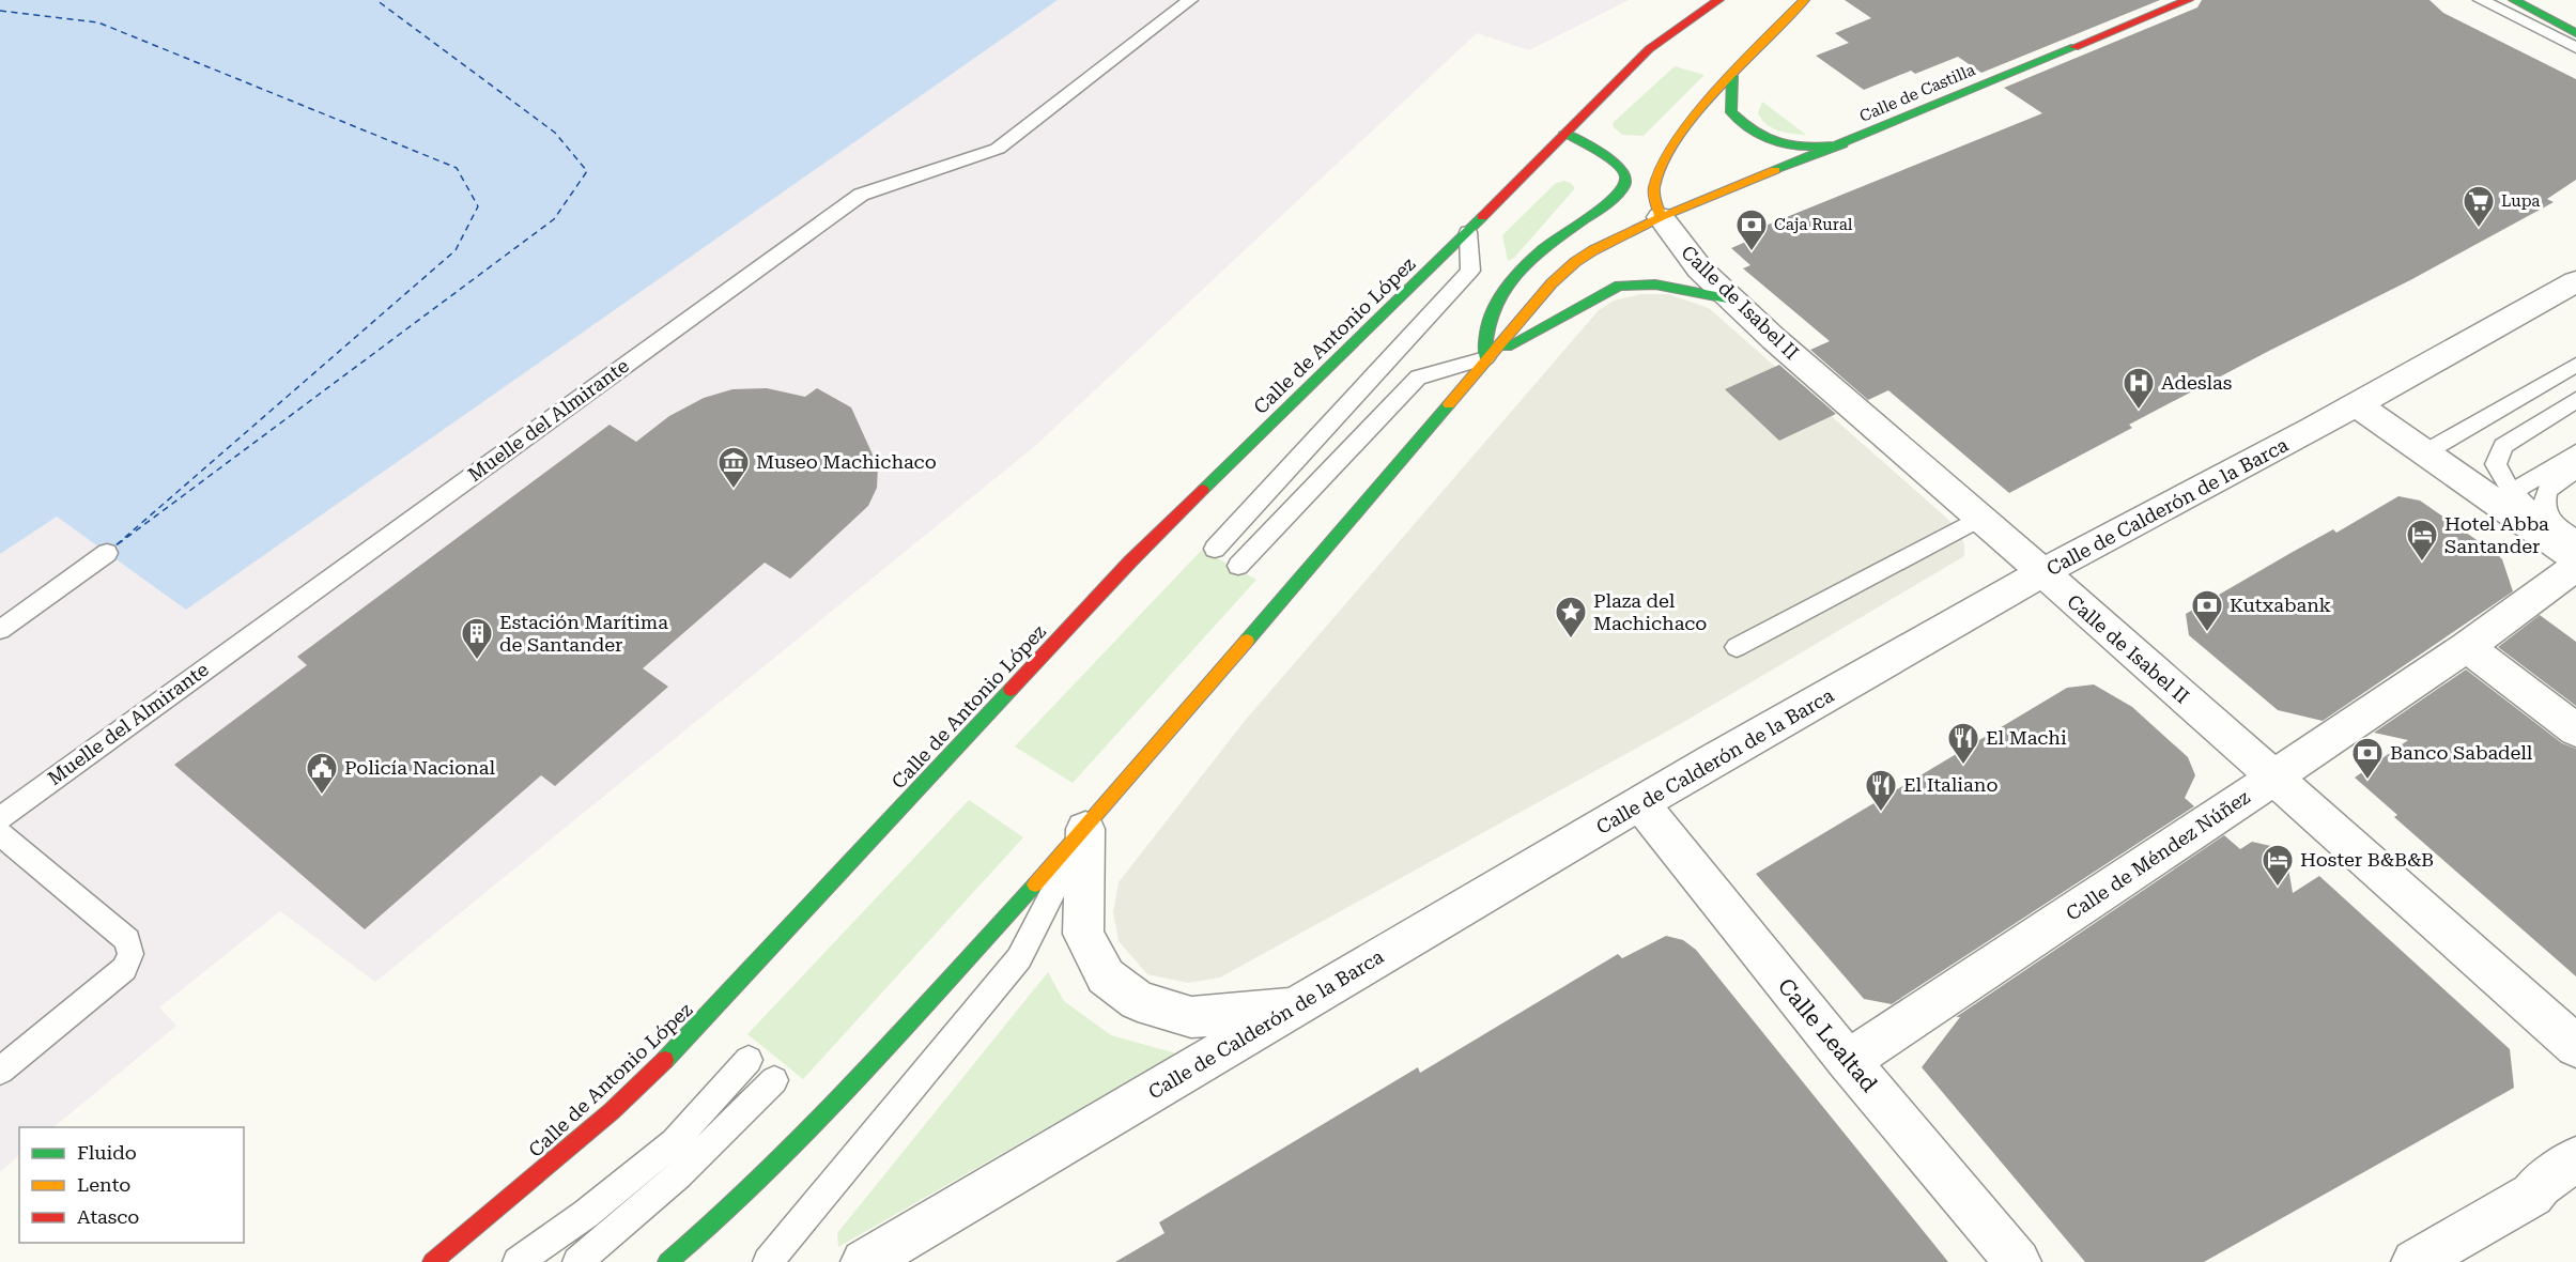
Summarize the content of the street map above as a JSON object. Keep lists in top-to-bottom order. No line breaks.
{"streets":{"main road":["Calle de Castilla","Calle de Antonio López"],"street":["Calle de Isabel II","Calle de Calderón de la Barca","Calle de Méndez Núñez","Calle Lealtad"],"lane":["Muelle del Almirante"]},"crossings":[["Calle de Castilla","Calle de Isabel II"],["Calle de Isabel II","Calle de Calderón de la Barca"],["Calle de Isabel II","Calle de Méndez Núñez"],["Calle de Calderón de la Barca","Calle Lealtad"],["Calle de Méndez Núñez","Calle Lealtad"]],"places":{"supermarket":["Lupa"],"bank":["Caja Rural","Kutxabank","Banco Sabadell"],"hospital":["Adeslas"],"museum":["Museo Machichaco"],"hotel":["Hotel Abba Santander","Hoster B&B&B"],"place":["Plaza del Machichaco"],"building":["Estación Marítima de Santander"],"restaurant":["El Machi","El Italiano"],"public building":["Policía Nacional"]},"legend":["Fluido","Lento","Atasco"]}
